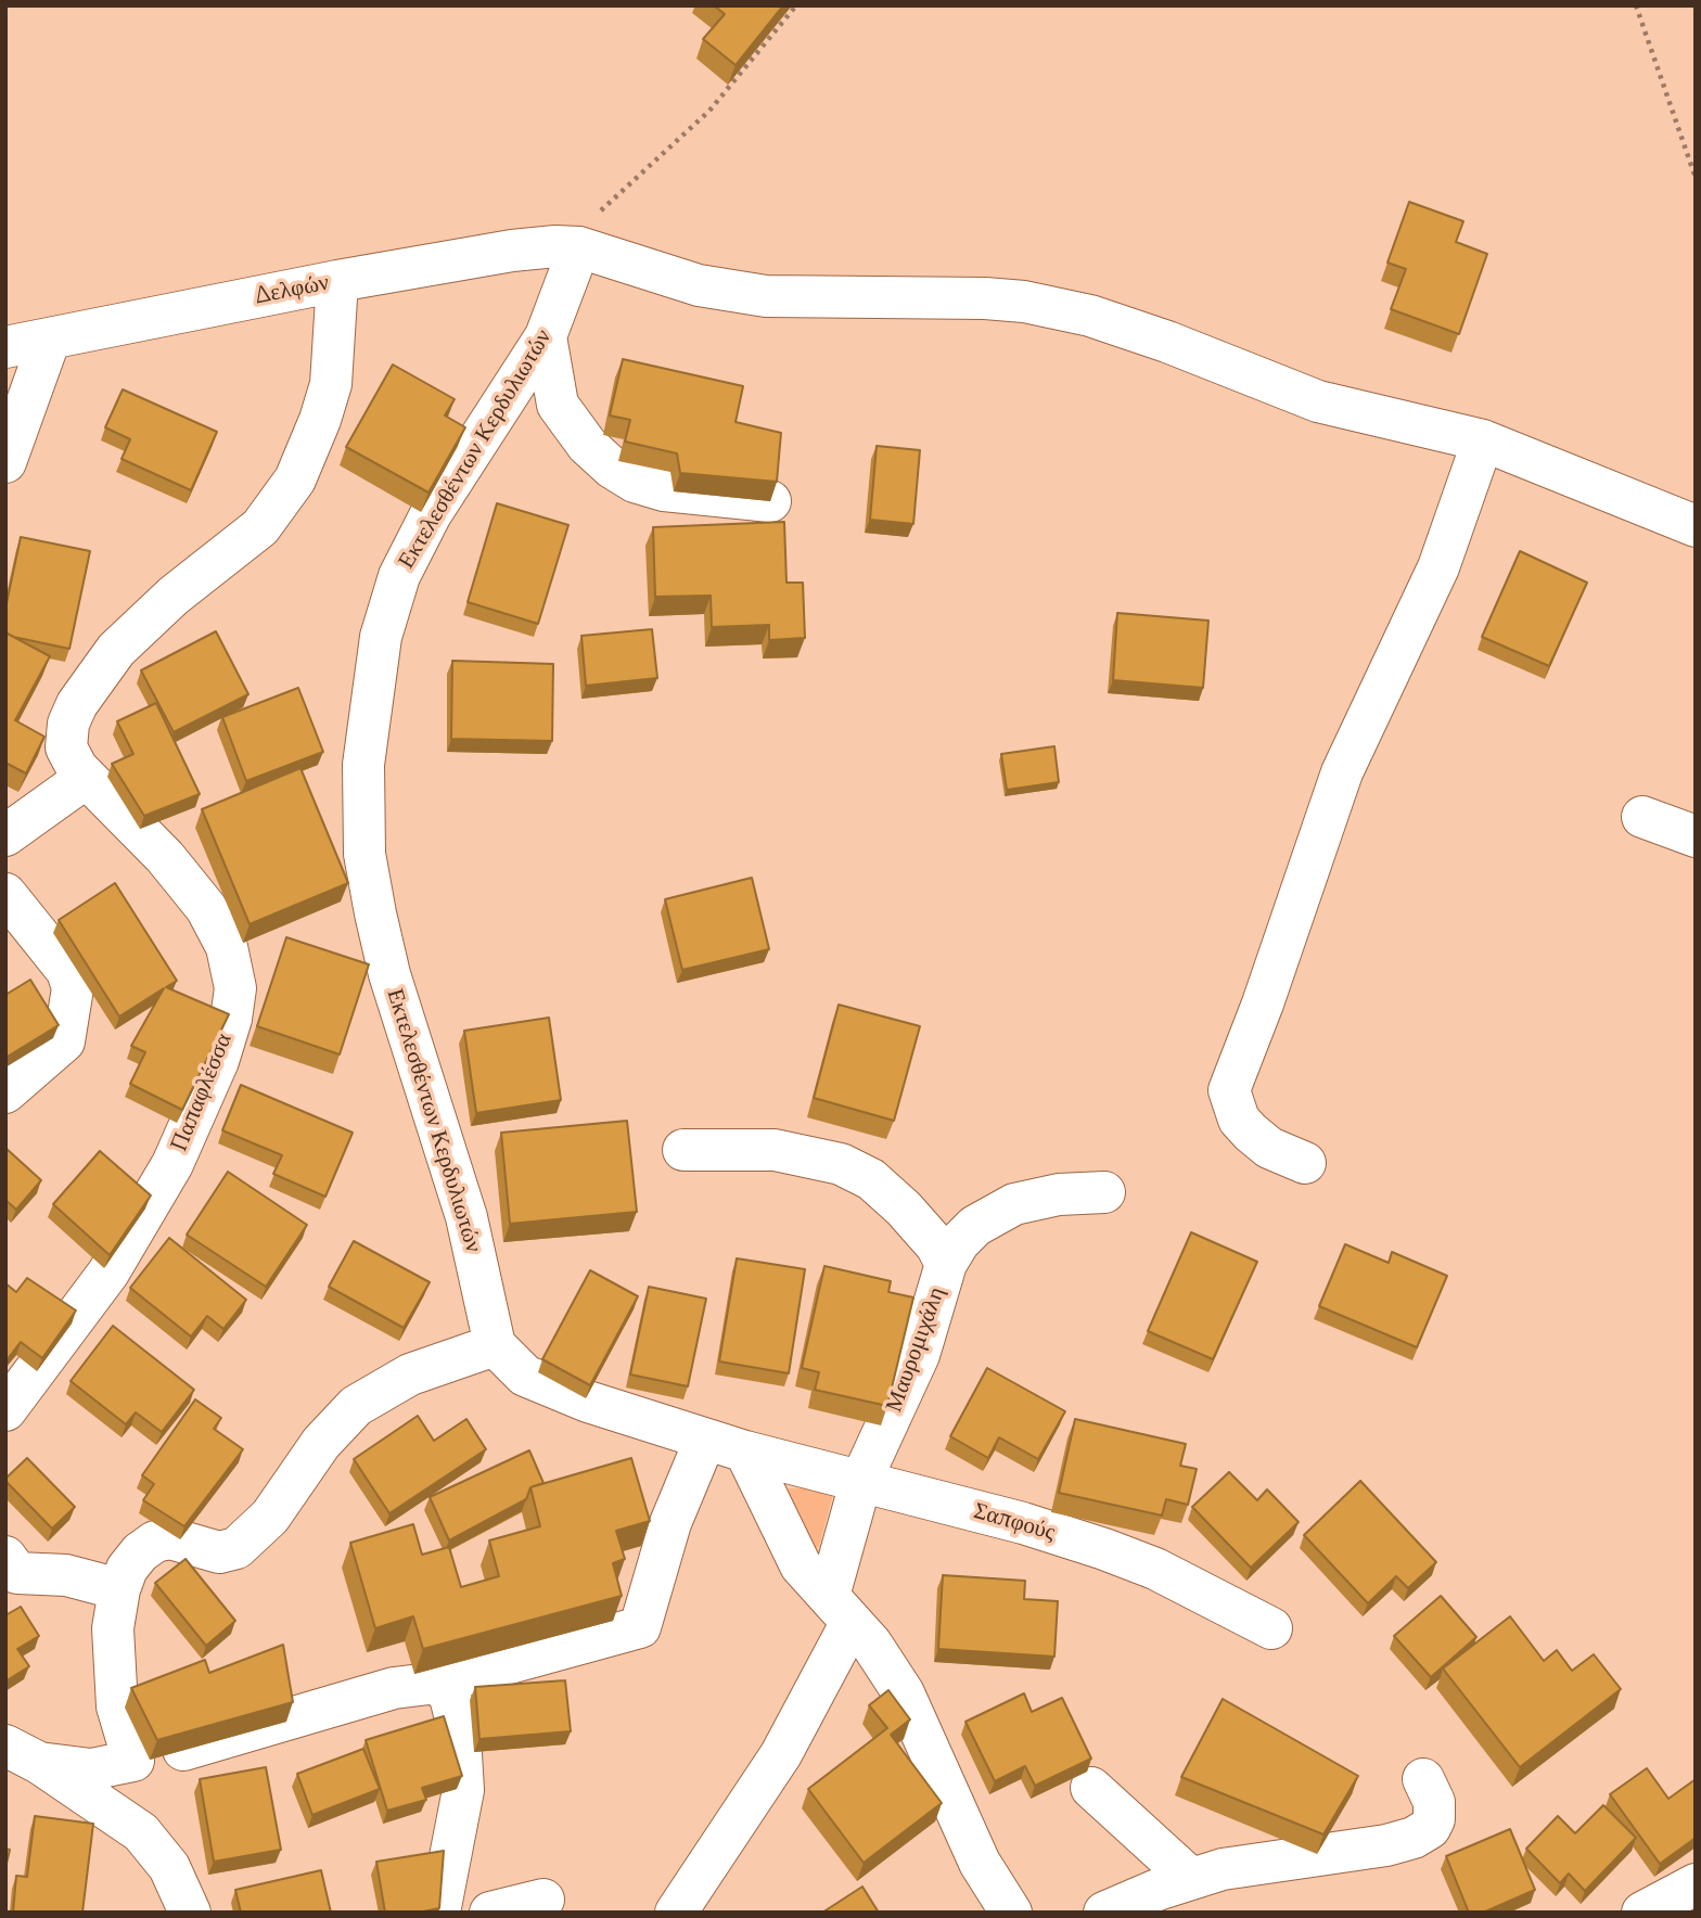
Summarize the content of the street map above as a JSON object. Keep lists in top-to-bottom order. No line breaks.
{"streets":{"street":["Δελφών","Εκτελεσθέντων Κερδυλιωτών","Παπαφλέσσα","Μαυρομιχάλη","Σαπφούς"]},"crossings":[["Δελφών","Εκτελεσθέντων Κερδυλιωτών"],["Δελφών","Παπαφλέσσα"],["Εκτελεσθέντων Κερδυλιωτών","Σαπφούς"],["Μαυρομιχάλη","Σαπφούς"]]}
